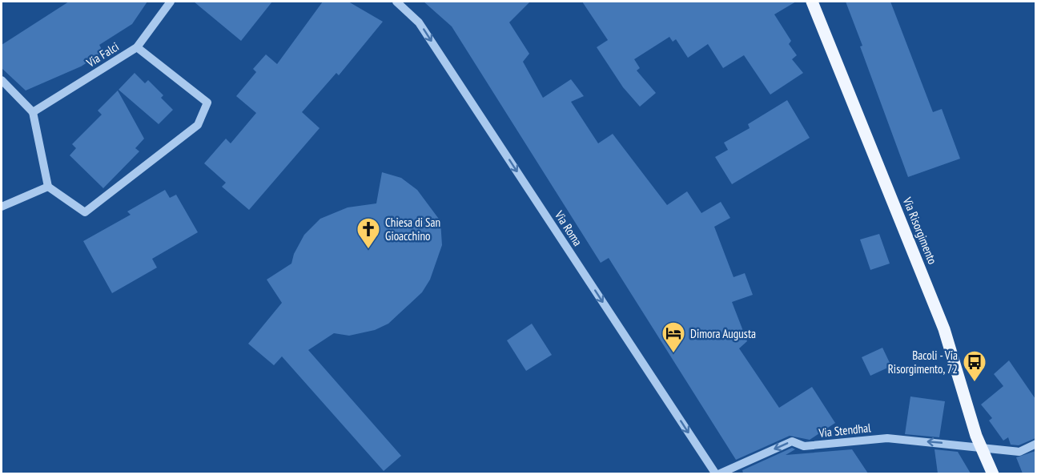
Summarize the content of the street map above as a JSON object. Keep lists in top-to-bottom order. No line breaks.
{"streets":{"main road":["Via Risorgimento"],"street":["Via Falci","Via Roma","Via Stendhal"]},"crossings":[["Via Roma","Via Stendhal"],["Via Risorgimento","Via Stendhal"]],"one_way":["Via Roma","Via Stendhal"],"places":{"church":["Chiesa di San Gioacchino"],"hotel":["Dimora Augusta"],"bus stop":["Bacoli - Via Risorgimento, 72"]}}
